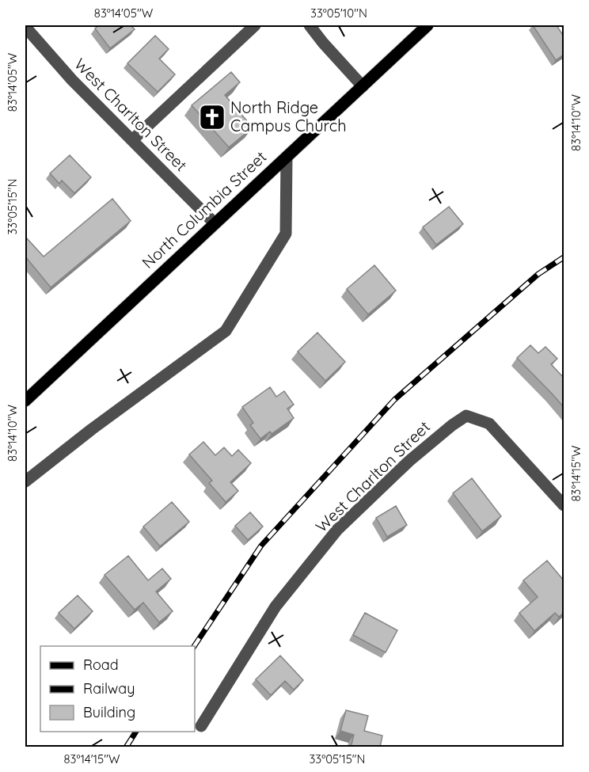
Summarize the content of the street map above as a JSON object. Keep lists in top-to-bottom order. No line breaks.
{"streets":{"main road":["North Columbia Street"],"street":["West Charlton Street"]},"crossings":[["West Charlton Street","North Columbia Street"]],"places":{"church":["North Ridge Campus Church"]},"legend":["Road","Railway","Building"],"coordinates":["83°14'05\"W","33°05'10\"N","83°14'10\"W","33°05'15\"N","83°14'15\"W"]}
